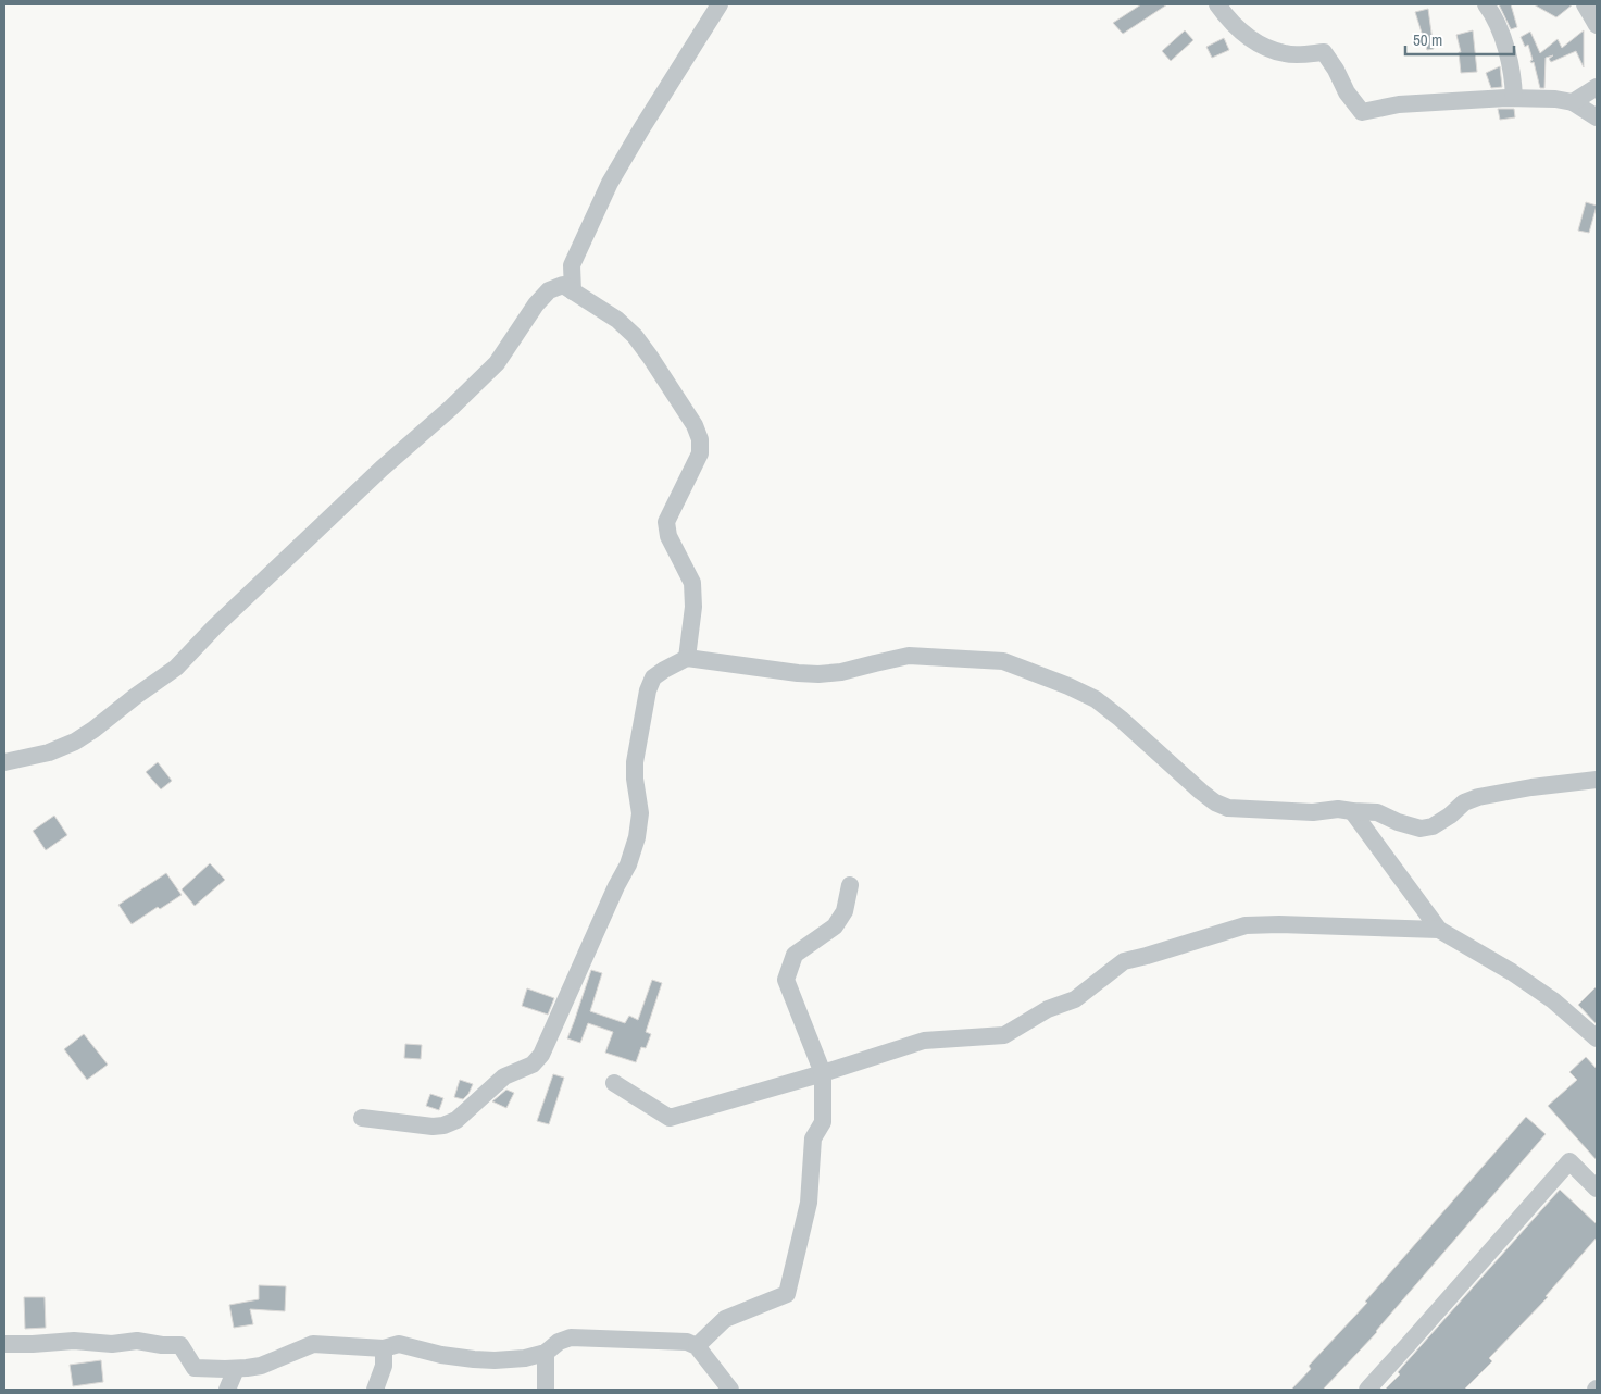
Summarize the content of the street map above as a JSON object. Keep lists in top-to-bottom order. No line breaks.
{"scale_bar":"50 m"}
